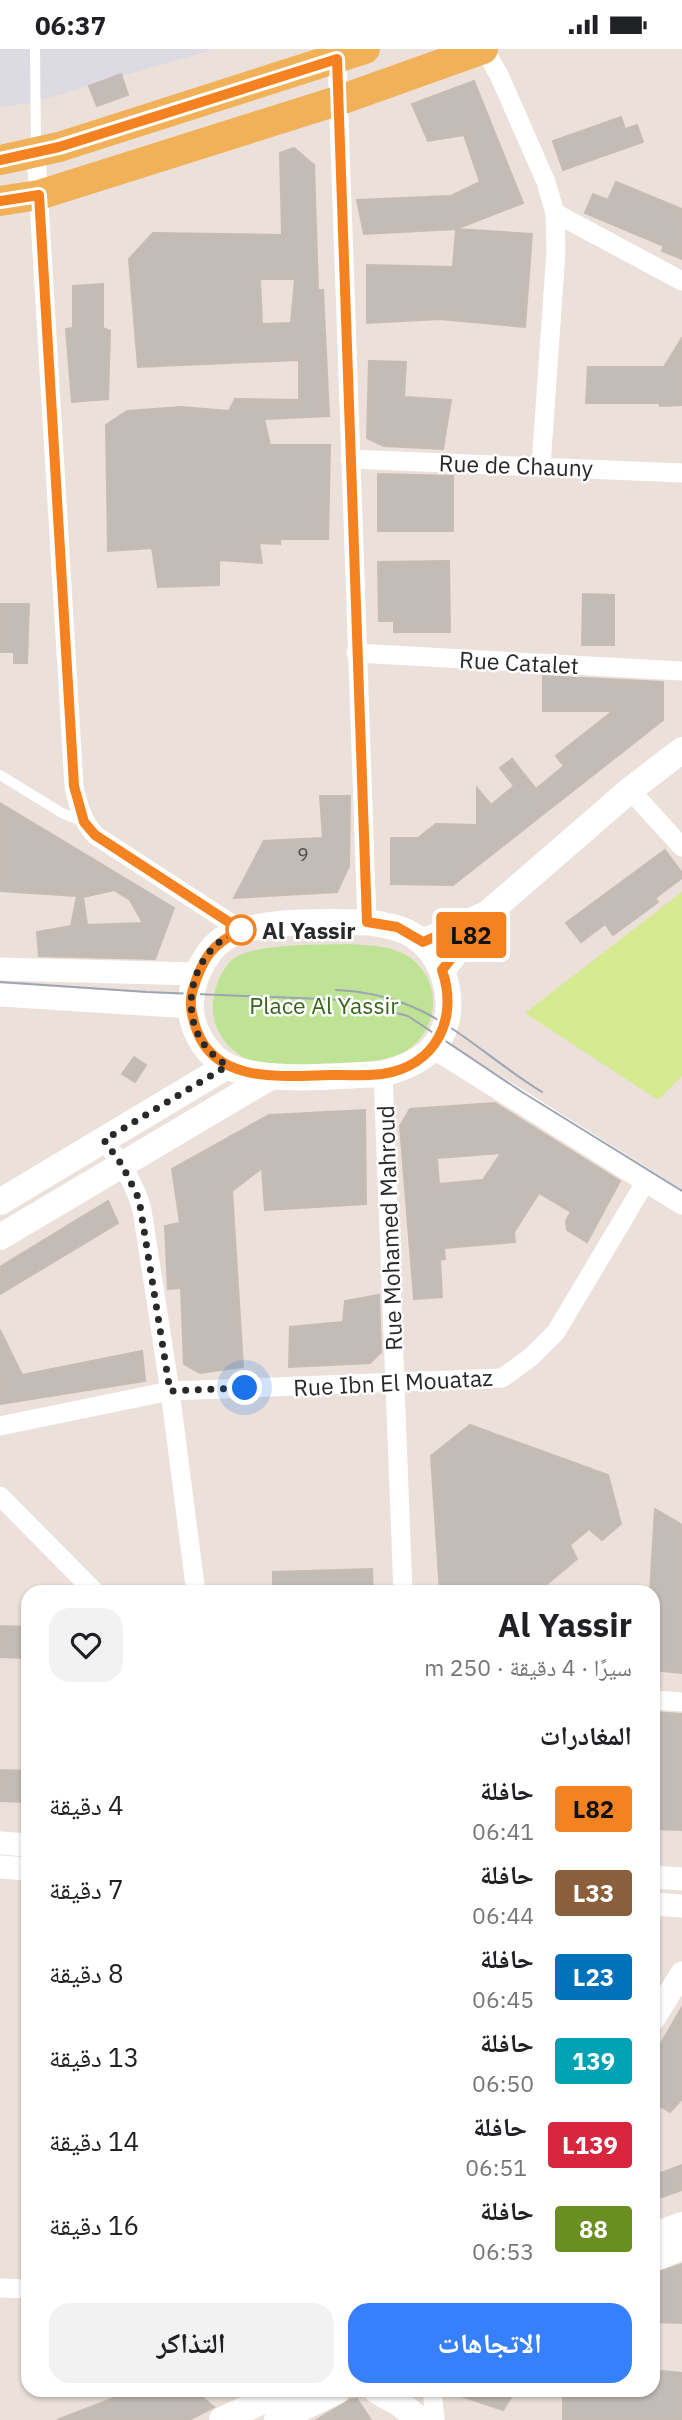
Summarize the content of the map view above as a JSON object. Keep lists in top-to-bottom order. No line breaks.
{"streets":{"street":["Rue de Chauny","Rue Catalet","Rue Mohamed Mahroud","Rue Ibn El Mouataz"]},"crossings":[["Rue Mohamed Mahroud","Rue Ibn El Mouataz"]],"parks":["Place Al Yassir"],"places":["Al Yassir"],"lines":["bus line L82"],"house_numbers":["9"],"page":{"status":"06:37","on_map":"L82","heading":[["Al Yassir","سيرًا · 4 دقيقة · 250 m"],"المغادرات"],"list":[{"mark":"L82","name":"حافلة","note":"06:41","value":"4 دقيقة"},{"mark":"L33","name":"حافلة","note":"06:44","value":"7 دقيقة"},{"mark":"L23","name":"حافلة","note":"06:45","value":"8 دقيقة"},{"mark":"139","name":"حافلة","note":"06:50","value":"13 دقيقة"},{"mark":"L139","name":"حافلة","note":"06:51","value":"14 دقيقة"},{"mark":"88","name":"حافلة","note":"06:53","value":"16 دقيقة"}],"buttons":["الاتجاهات","التذاكر"]}}
